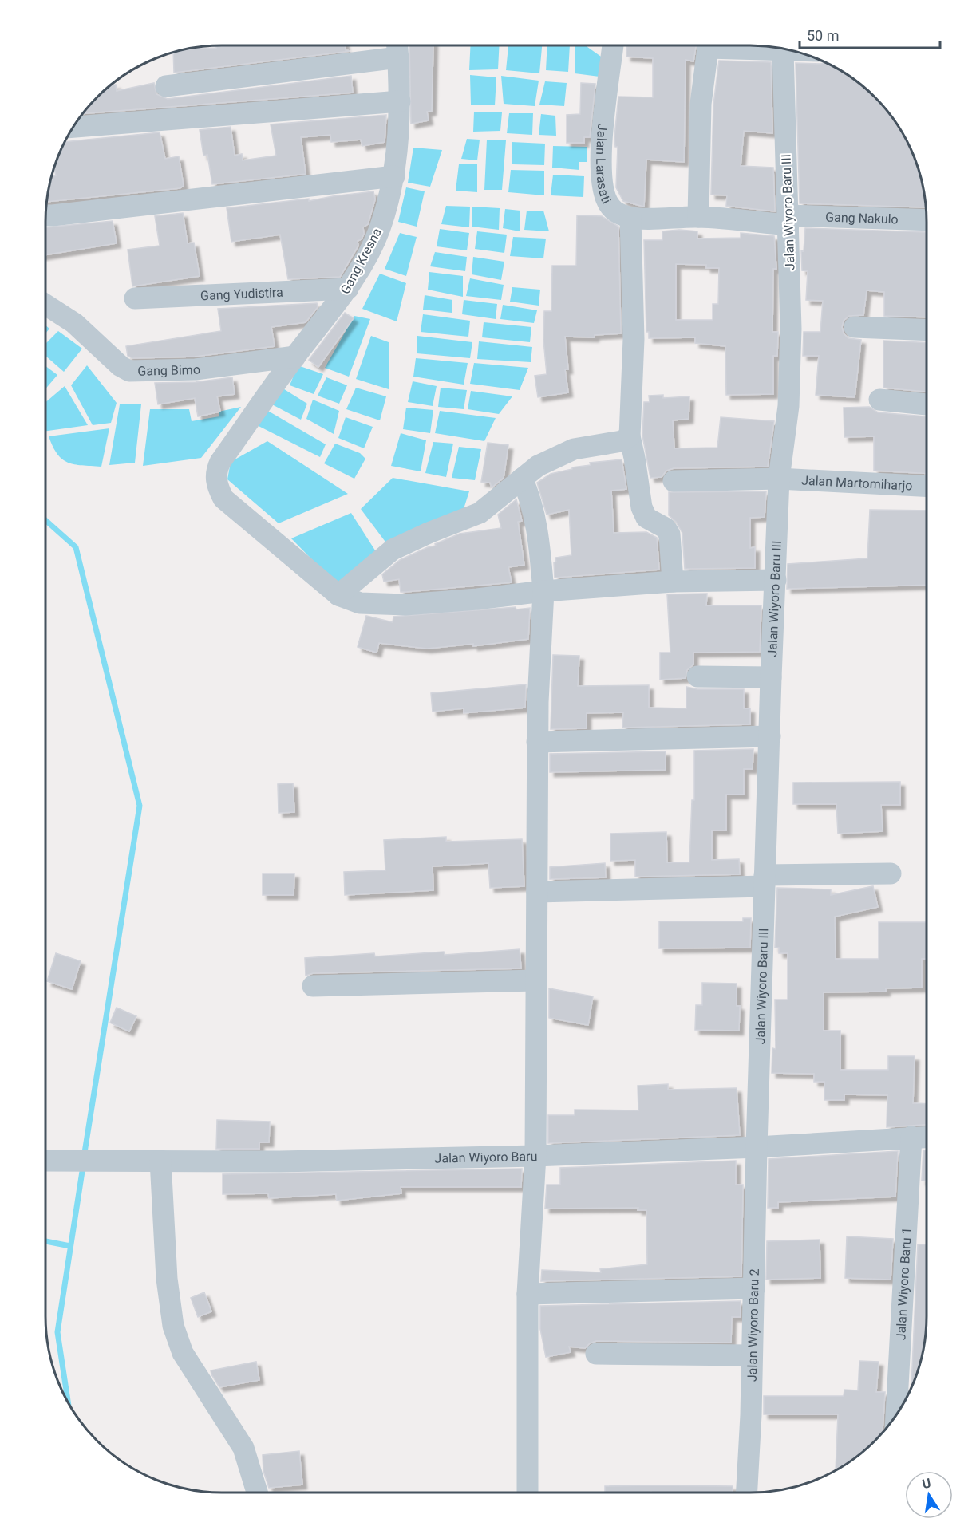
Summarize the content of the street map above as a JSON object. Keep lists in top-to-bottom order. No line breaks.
{"streets":{"street":["Jalan Larasati","Jalan Wiyoro Baru III","Gang Nakulo","Gang Kresna","Gang Yudistira","Gang Bimo","Jalan Martomiharjo","Jalan Wiyoro Baru","Jalan Wiyoro Baru 1","Jalan Wiyoro Baru 2"]},"crossings":[["Jalan Larasati","Gang Nakulo"],["Jalan Wiyoro Baru III","Gang Nakulo"],["Jalan Wiyoro Baru III","Jalan Martomiharjo"],["Jalan Wiyoro Baru III","Jalan Wiyoro Baru"],["Jalan Wiyoro Baru III","Jalan Wiyoro Baru 2"],["Gang Kresna","Gang Yudistira"],["Gang Kresna","Gang Bimo"],["Jalan Wiyoro Baru","Jalan Wiyoro Baru 1"],["Jalan Wiyoro Baru","Jalan Wiyoro Baru 2"]],"scale_bar":"50 m","north":"top"}
